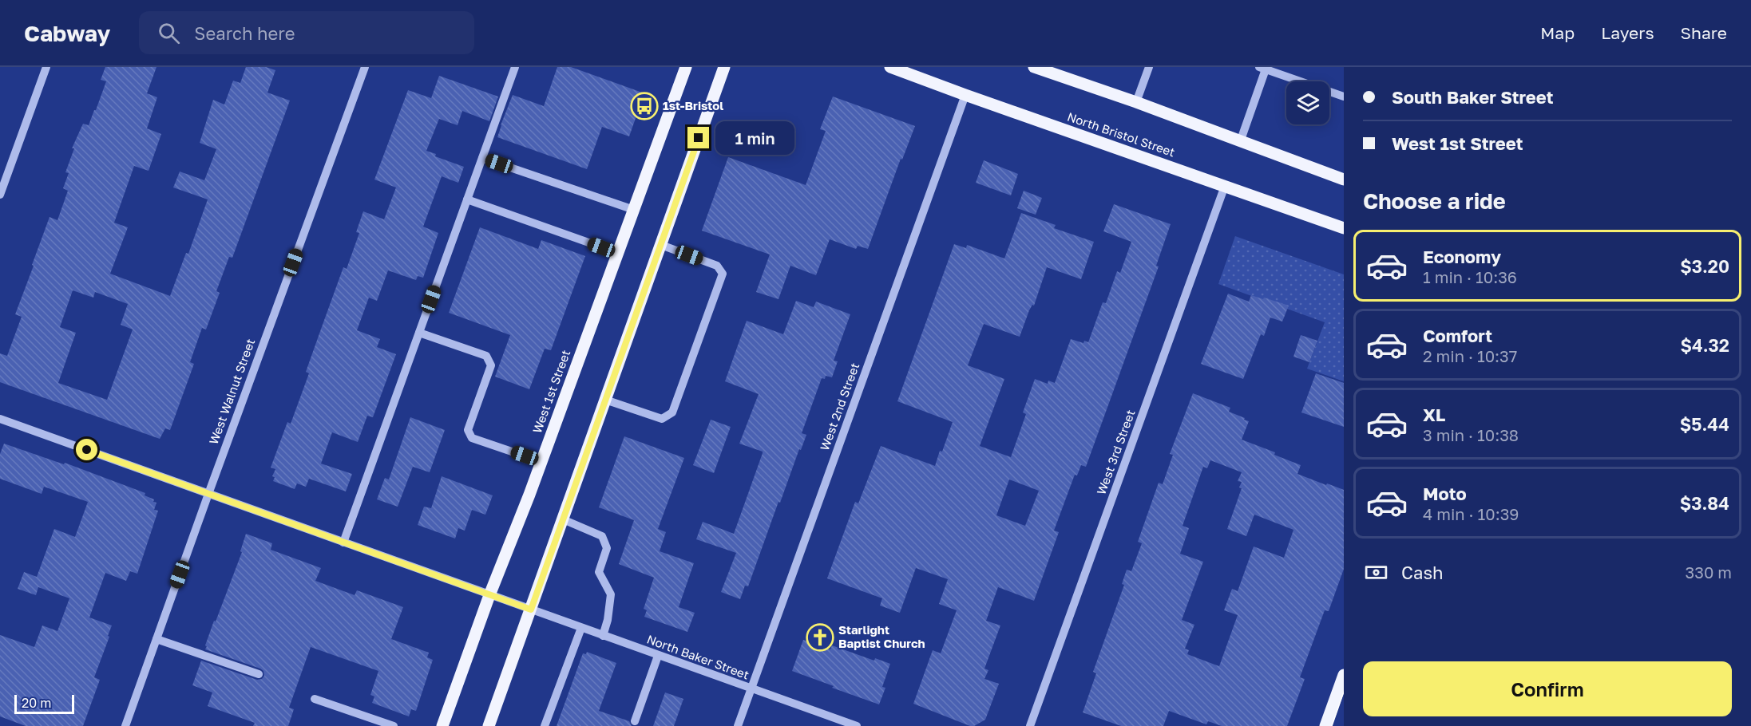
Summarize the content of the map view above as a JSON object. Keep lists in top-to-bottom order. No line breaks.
{"streets":{"main road":["North Bristol Street","West 1st Street"],"street":["West Walnut Street","West 2nd Street","West 3rd Street","North Baker Street"]},"crossings":[["North Bristol Street","West 2nd Street"],["North Bristol Street","West 3rd Street"],["West Walnut Street","North Baker Street"],["West 1st Street","North Baker Street"],["West 2nd Street","North Baker Street"]],"places":{"bus stop":["1st-Bristol"],"church":["Starlight Baptist Church"]},"scale_bar":"20 m","page":{"header":"Cabway","search":"Search here","nav":["Map","Layers","Share"],"banner":["South Baker Street","West 1st Street"],"bubble":"1 min","heading":"Choose a ride","list":[{"name":"Economy","note":"1 min · 10:36","value":"$3.20"},{"name":"Comfort","note":"2 min · 10:37","value":"$4.32"},{"name":"XL","note":"3 min · 10:38","value":"$5.44"},{"name":"Moto","note":"4 min · 10:39","value":"$3.84"}],"pay":["Cash","330 m"],"buttons":"Confirm","scale":"20 m"}}
